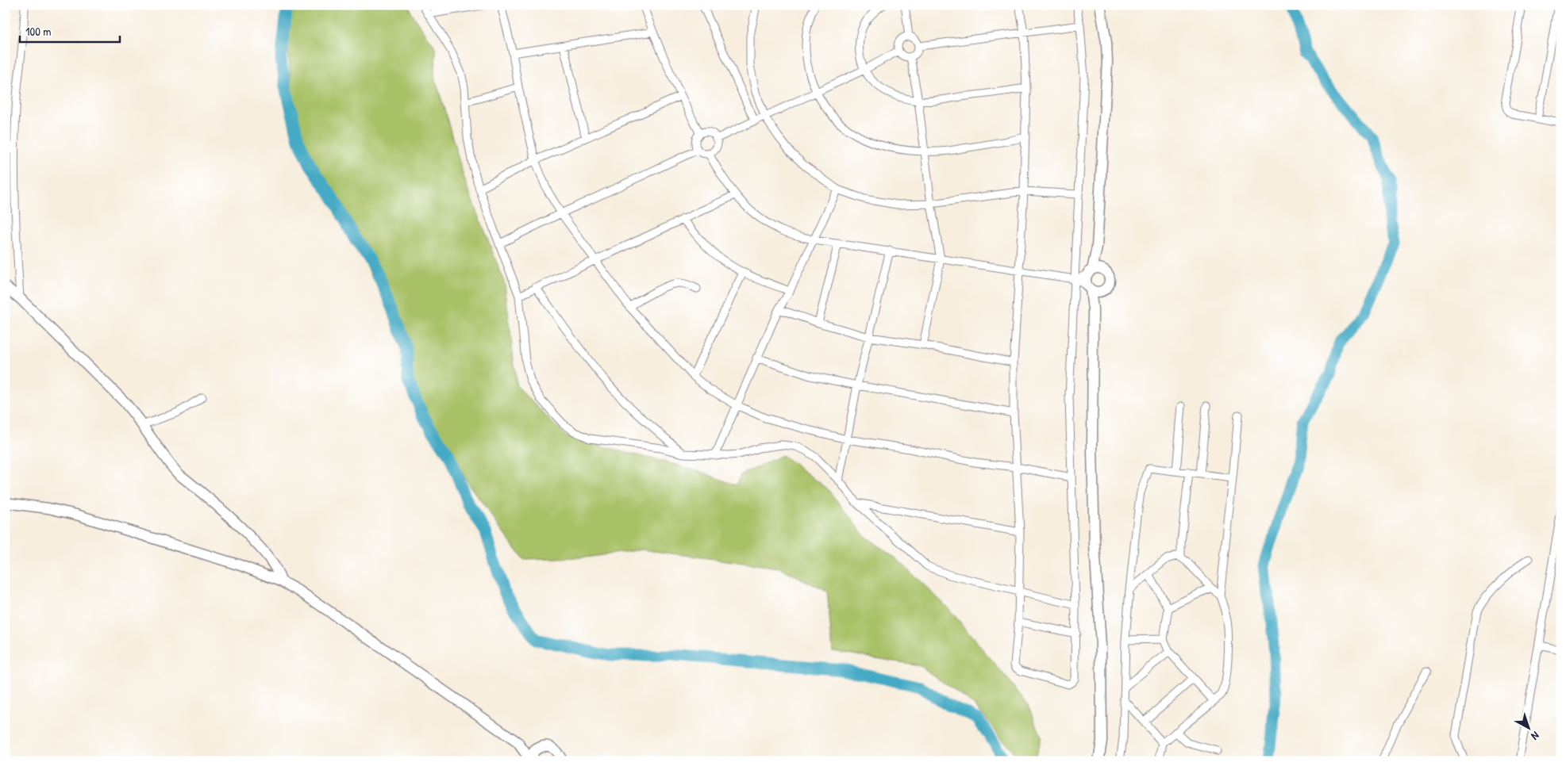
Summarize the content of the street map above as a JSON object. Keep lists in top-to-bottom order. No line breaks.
{"scale_bar":"100 m","north":"bottom right"}
